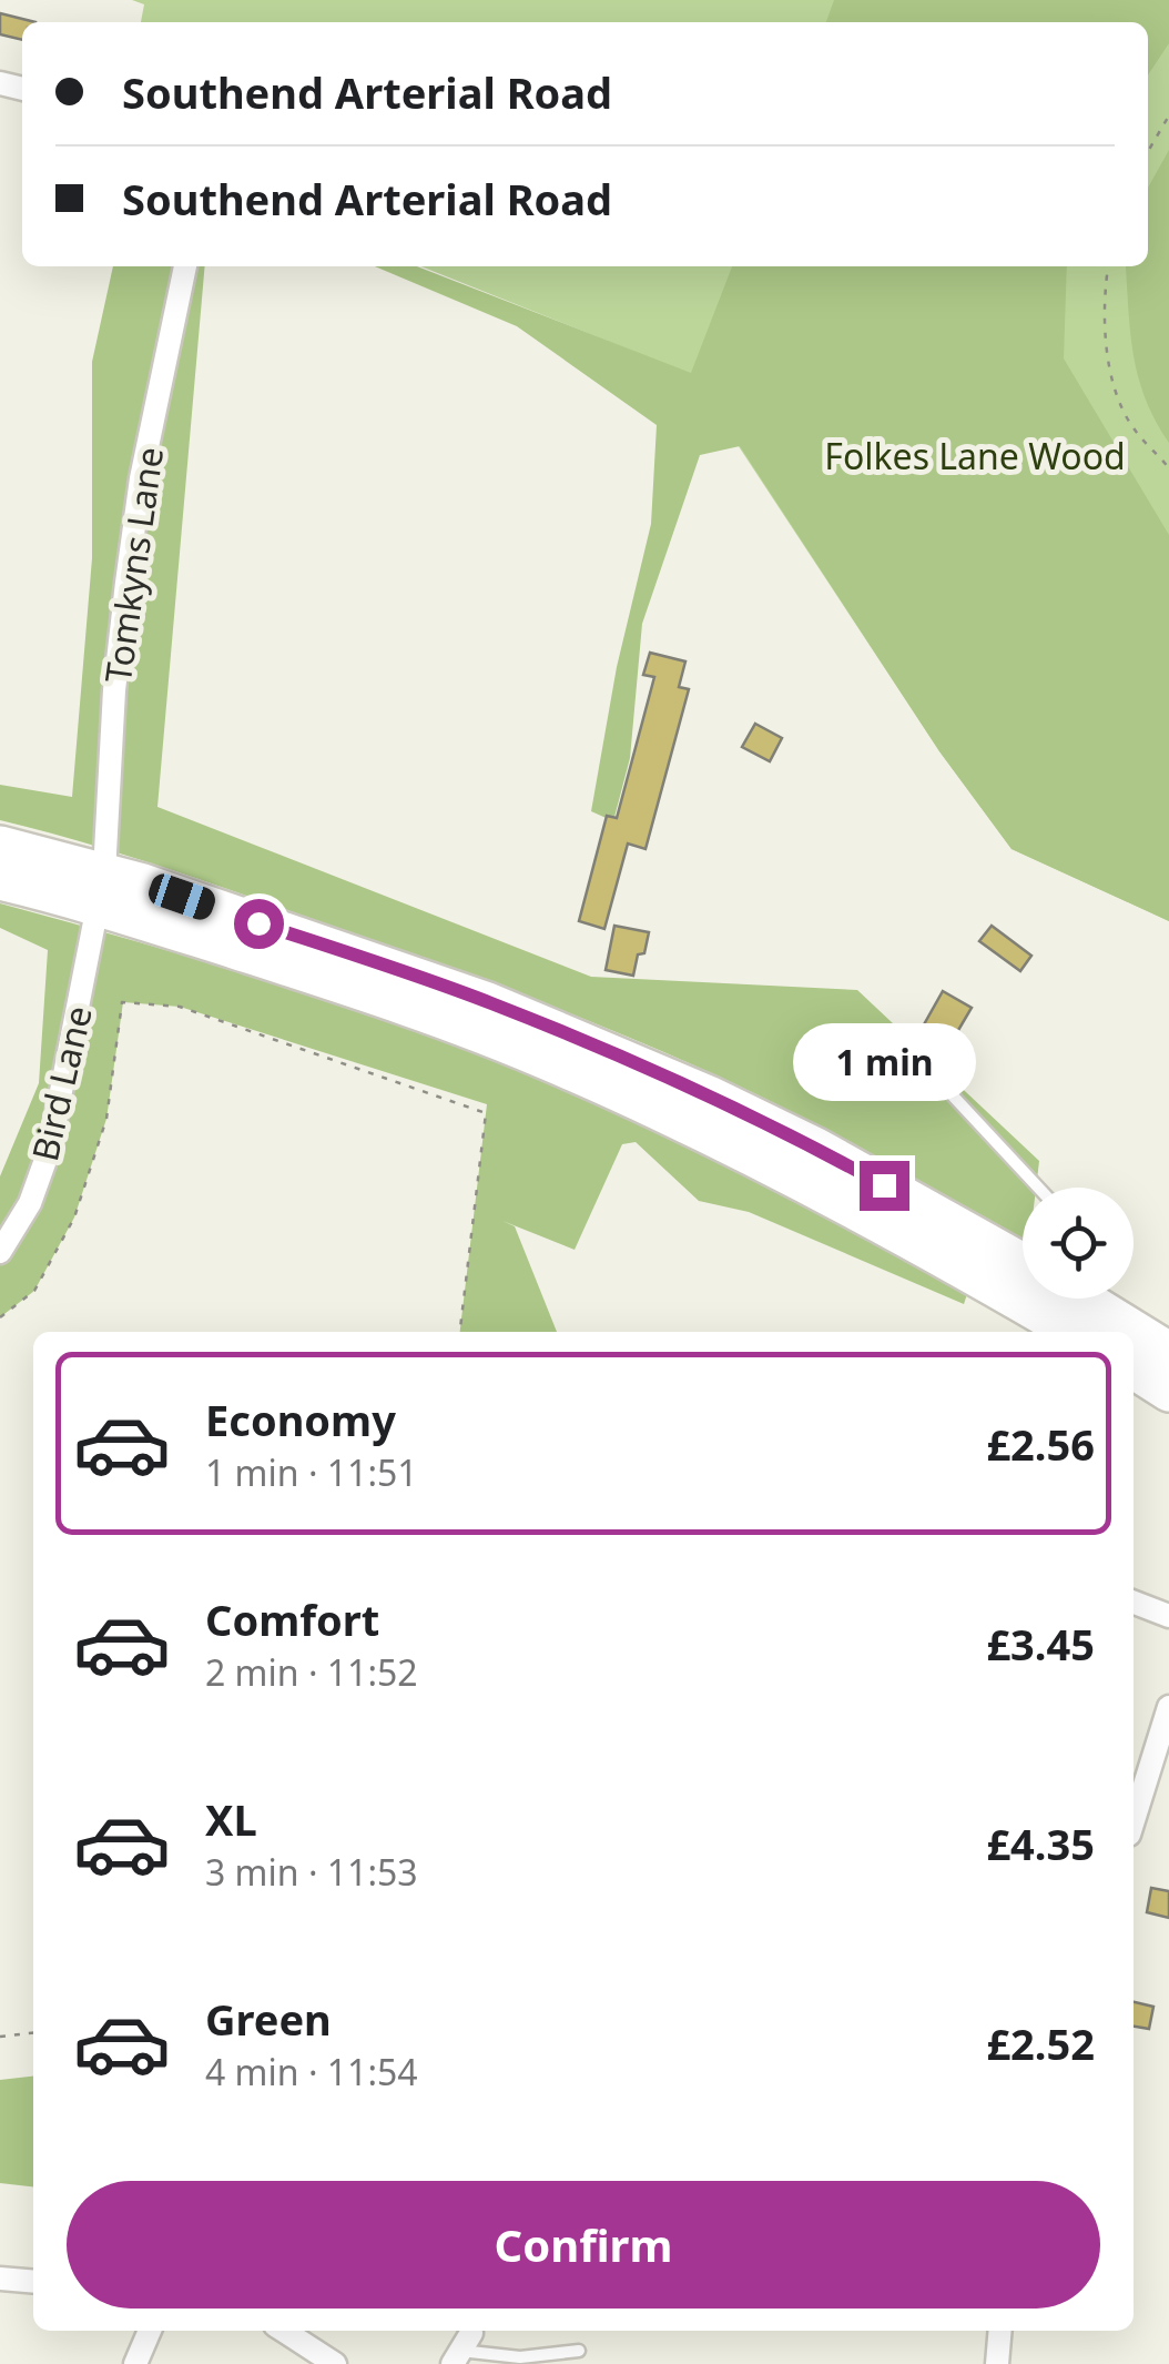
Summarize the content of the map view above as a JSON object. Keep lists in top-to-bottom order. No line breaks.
{"streets":{"street":["Tomkyns Lane","Bird Lane"]},"crossings":[["Tomkyns Lane","Bird Lane"]],"parks":["Folkes Lane Wood"],"page":{"banner":["Southend Arterial Road","Southend Arterial Road"],"bubble":"1 min","list":[{"name":"Economy","note":"1 min · 11:51","value":"£2.56"},{"name":"Comfort","note":"2 min · 11:52","value":"£3.45"},{"name":"XL","note":"3 min · 11:53","value":"£4.35"},{"name":"Green","note":"4 min · 11:54","value":"£2.52"}],"buttons":"Confirm"}}
